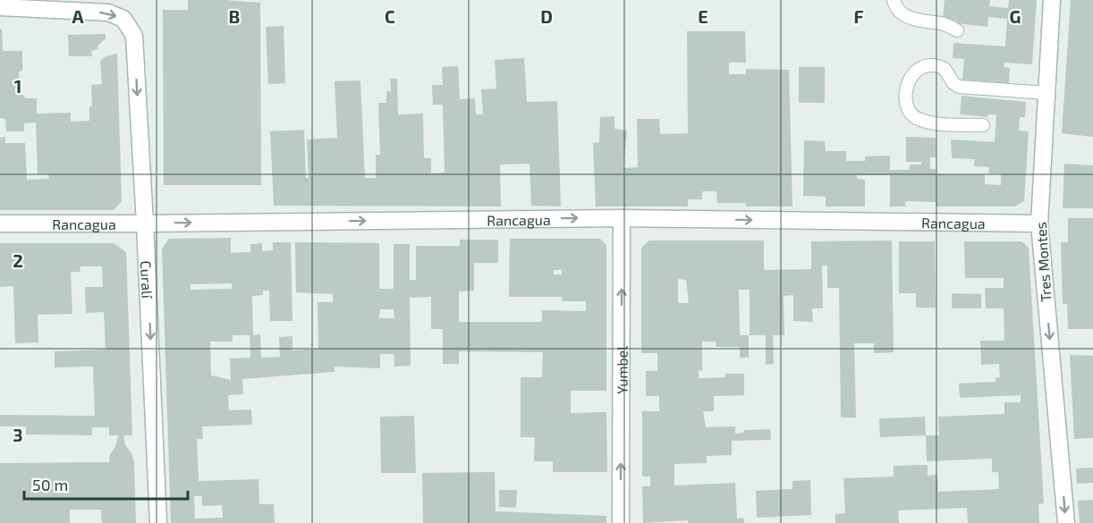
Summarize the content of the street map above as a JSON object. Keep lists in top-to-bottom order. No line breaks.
{"streets":{"street":["Rancagua","Tres Montes","Curalí","Yumbel"]},"crossings":[["Rancagua","Tres Montes"],["Rancagua","Curalí"],["Rancagua","Yumbel"]],"one_way":["Rancagua","Tres Montes","Curalí","Yumbel"],"scale_bar":"50 m","grid":{"columns":["A","B","C","D","E","F","G"],"rows":["1","2","3"]}}
